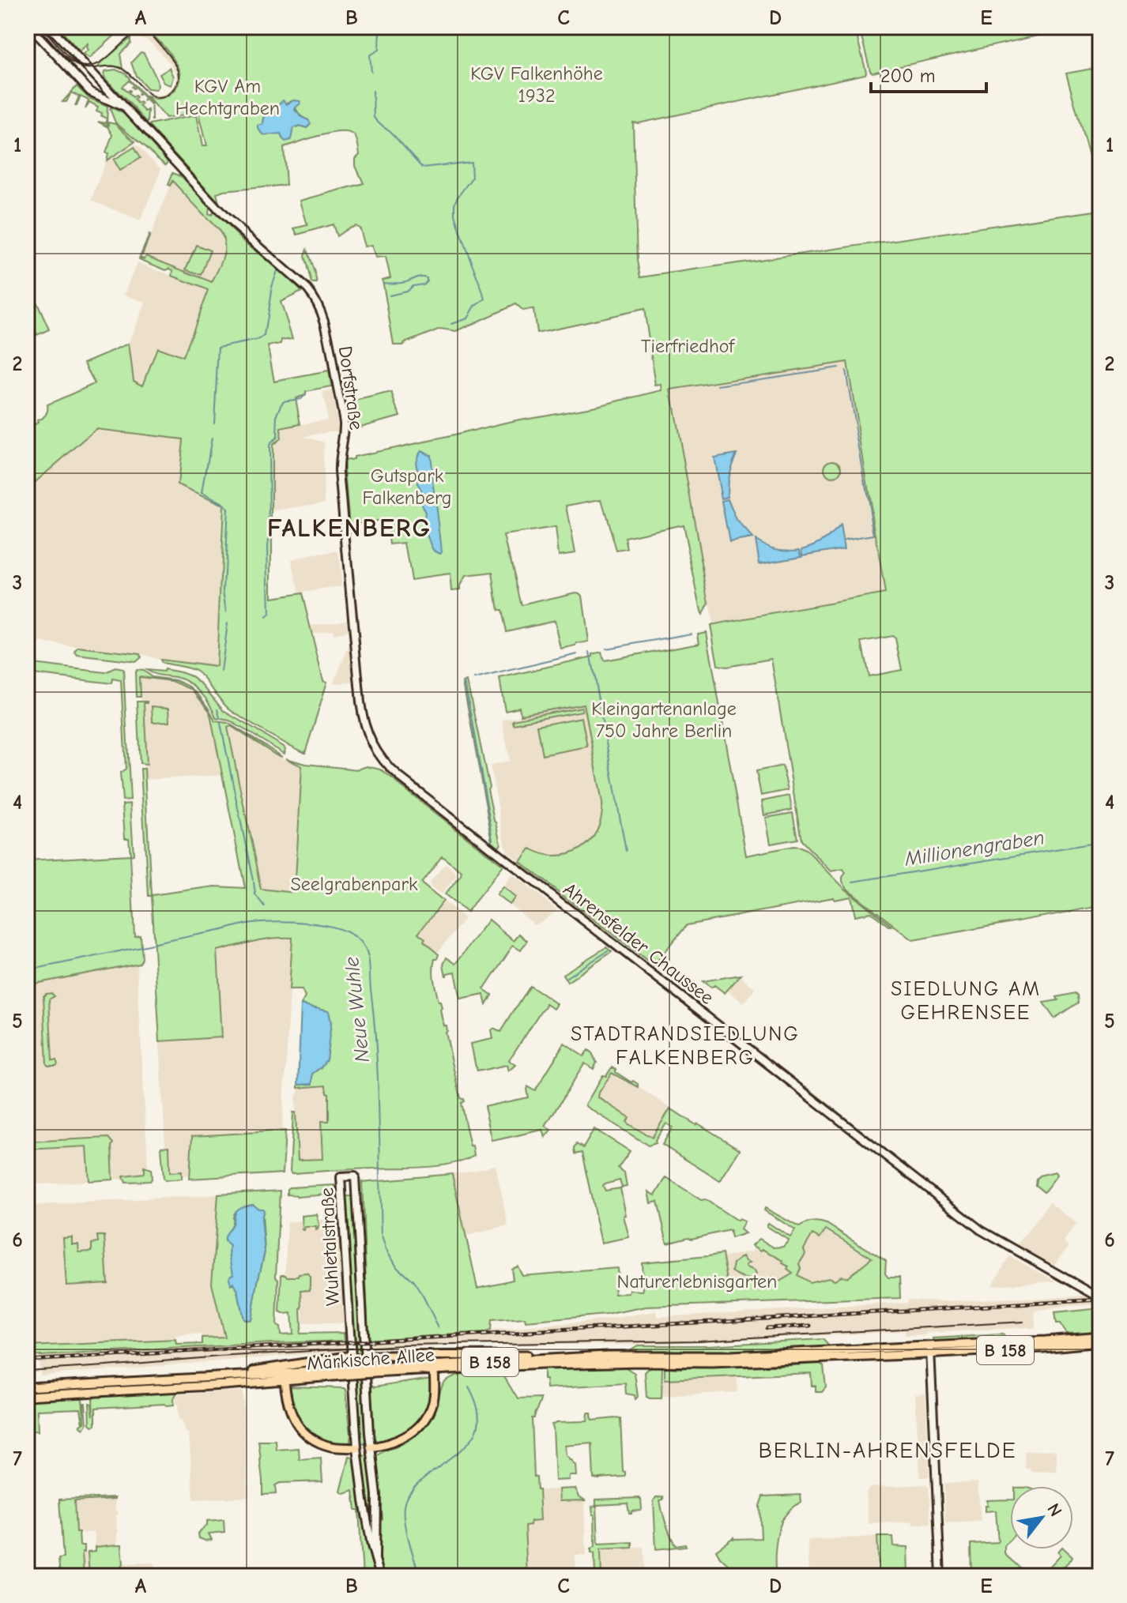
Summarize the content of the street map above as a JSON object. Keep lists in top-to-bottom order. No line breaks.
{"streets":{"main road":["Dorfstraße","Ahrensfelder Chaussee","Wuhletalstraße","B 158","Märkische Allee"]},"crossings":[["Dorfstraße","Ahrensfelder Chaussee"]],"districts":["FALKENBERG","SIEDLUNG AM GEHRENSEE","STADTRANDSIEDLUNG FALKENBERG","BERLIN-AHRENSFELDE"],"water":["Millionengraben","Neue Wuhle"],"parks":["KGV Falkenhöhe 1932","KGV Am Hechtgraben","Tierfriedhof","Gutspark Falkenberg","Kleingartenanlage 750 Jahre Berlin","Seelgrabenpark","Naturerlebnisgarten"],"scale_bar":"200 m","north":"top right","grid":{"columns":["A","B","C","D","E"],"rows":["1","2","3","4","5","6","7"]}}
